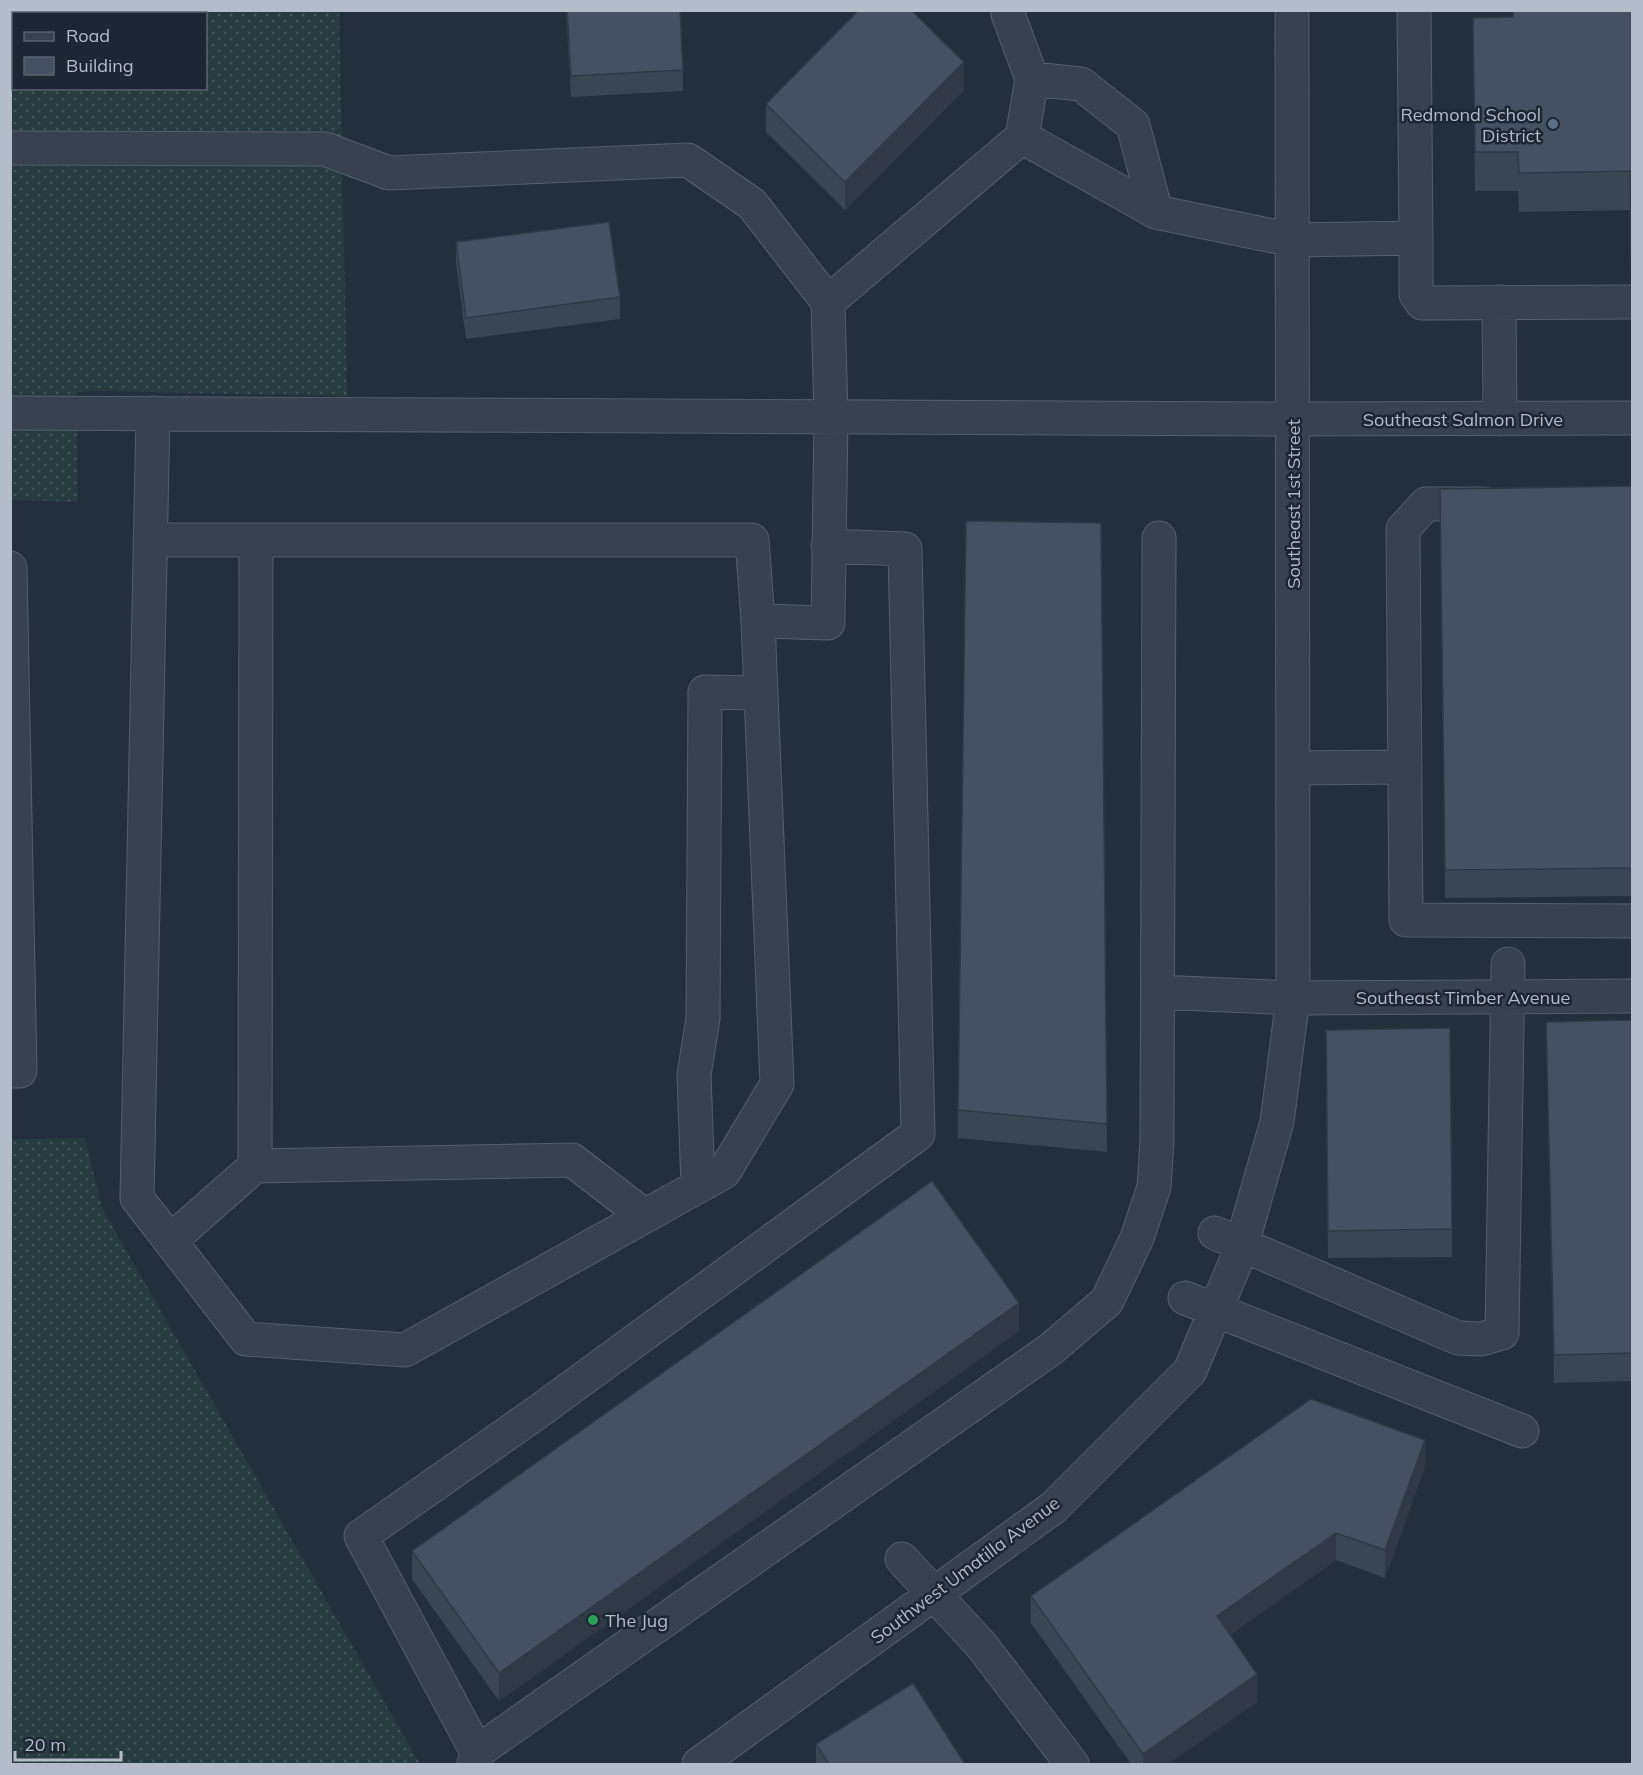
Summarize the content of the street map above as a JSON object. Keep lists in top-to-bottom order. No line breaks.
{"streets":{"street":["Southeast Salmon Drive","Southeast 1st Street","Southeast Timber Avenue","Southwest Umatilla Avenue"]},"crossings":[["Southeast Salmon Drive","Southeast 1st Street"],["Southeast 1st Street","Southeast Timber Avenue"],["Southeast 1st Street","Southwest Umatilla Avenue"],["Southeast Timber Avenue","Southwest Umatilla Avenue"]],"places":["Redmond School District","The Jug"],"legend":["Road","Building"],"scale_bar":"20 m"}
